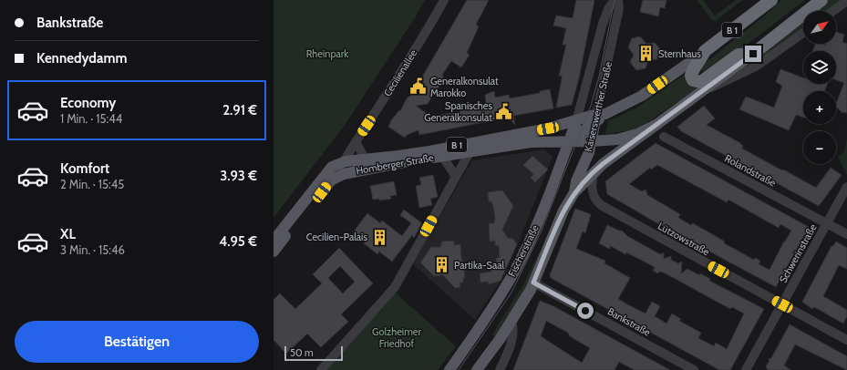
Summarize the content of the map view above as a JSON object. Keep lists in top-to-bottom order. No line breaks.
{"streets":{"highway":["B 1"],"main road":["Cecilienallee","Kaiserswerther Straße","Homberger Straße","Fischerstraße"],"street":["Rolandstraße","Lützowstraße","Schwerinstraße","Bankstraße"]},"crossings":[["B 1","Cecilienallee"],["B 1","Kaiserswerther Straße"],["B 1","Homberger Straße"],["B 1","Lützowstraße"],["B 1","Fischerstraße"],["Cecilienallee","Homberger Straße"],["Kaiserswerther Straße","Homberger Straße"],["Kaiserswerther Straße","Fischerstraße"],["Kaiserswerther Straße","Bankstraße"],["Homberger Straße","Fischerstraße"],["Rolandstraße","Schwerinstraße"],["Lützowstraße","Schwerinstraße"]],"parks":["Rheinpark","Golzheimer Friedhof"],"places":{"building":["Sternhaus","Cecilien-Palais","Partika-Saal"],"public building":["Generalkonsulat Marokko","Spanisches Generalkonsulat"]},"scale_bar":"50 m","north":"top right","page":{"banner":["Bankstraße","Kennedydamm"],"map_buttons":["+","−"],"list":[{"name":"Economy","note":"1 Min. · 15:44","value":"2.91 €"},{"name":"Komfort","note":"2 Min. · 15:45","value":"3.93 €"},{"name":"XL","note":"3 Min. · 15:46","value":"4.95 €"}],"buttons":"Bestätigen","scale":"50 m"}}
